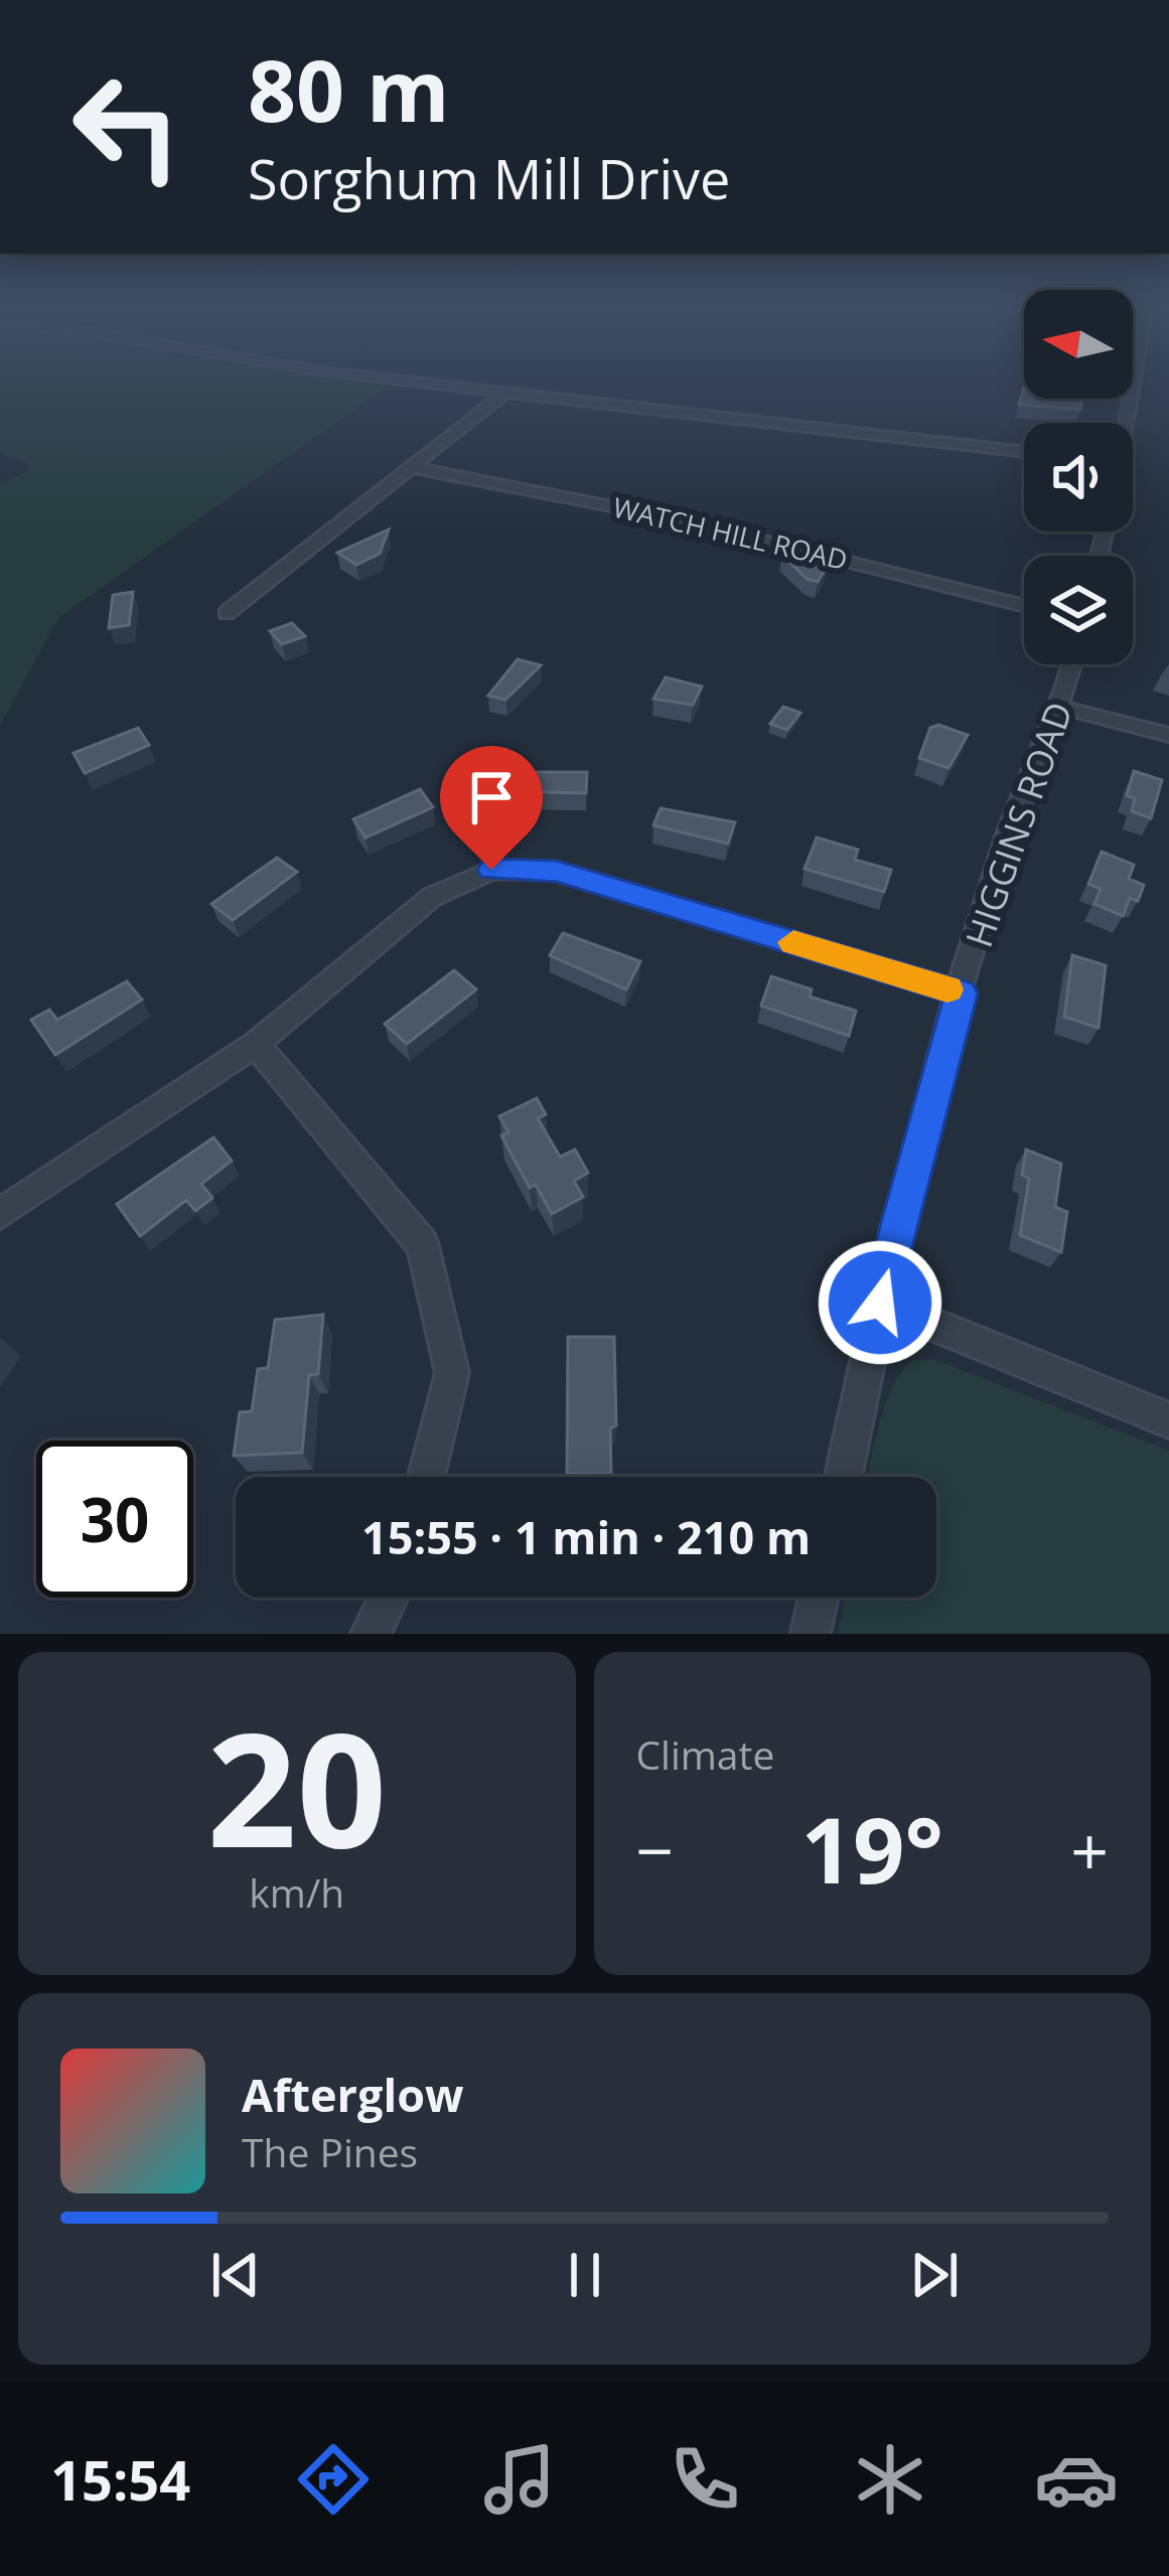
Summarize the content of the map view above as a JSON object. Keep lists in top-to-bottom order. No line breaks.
{"streets":{"street":["WATCH HILL ROAD","HIGGINS ROAD"]},"north":"left","page":{"turn":["80 m","Sorghum Mill Drive"],"limit":"30","trip":"15:55 · 1 min · 210 m","tile":[["20","km/h"],"Climate"],"heat":["−","19°","+"],"song":["Afterglow","The Pines"],"tabs":"15:54"}}
